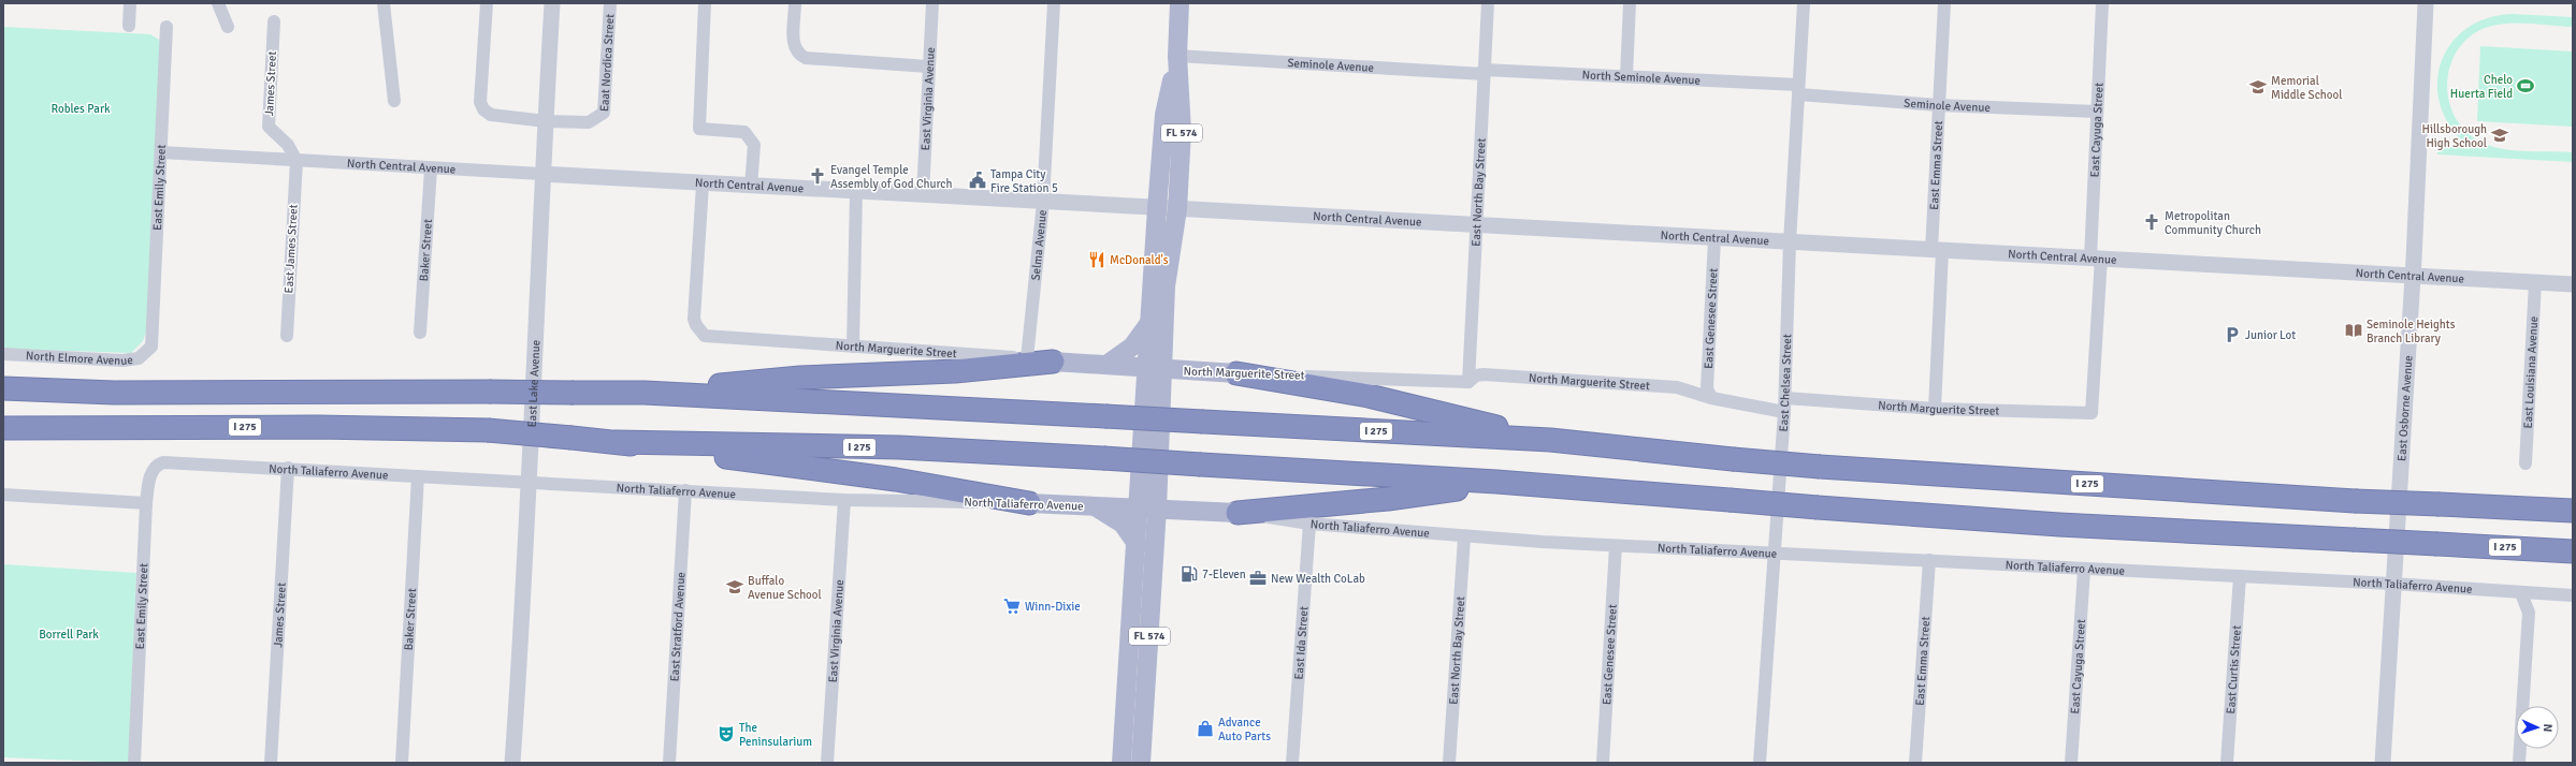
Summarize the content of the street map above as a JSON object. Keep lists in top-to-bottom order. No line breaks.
{"streets":{"highway":["I 275"],"main road":["FL 574","North Marguerite Street","North Taliaferro Avenue"],"street":["Eaat Nordica Street","Seminole Avenue","North Seminole Avenue","James Street","East Virginia Avenue","East Cayuga Street","East Emma Street","North Central Avenue","East Emily Street","East North Bay Street","Selma Avenue","East James Street","Baker Street","East Genesee Street","North Elmore Avenue","East Louisiana Avenue","East Lake Avenue","East Chelsea Street","East Osborne Avenue","East Stratford Avenue","East Ida Street","East Curtis Street"]},"crossings":[["Eaat Nordica Street","East Lake Avenue"],["Seminole Avenue","North Seminole Avenue"],["Seminole Avenue","East Cayuga Street"],["Seminole Avenue","FL 574"],["Seminole Avenue","East Emma Street"],["Seminole Avenue","East North Bay Street"],["Seminole Avenue","East Chelsea Street"],["North Seminole Avenue","East North Bay Street"],["North Seminole Avenue","East Chelsea Street"],["James Street","North Central Avenue"],["James Street","East James Street"],["James Street","North Taliaferro Avenue"],["East Virginia Avenue","North Central Avenue"],["East Virginia Avenue","North Taliaferro Avenue"],["East Cayuga Street","North Central Avenue"],["East Cayuga Street","North Marguerite Street"],["East Cayuga Street","North Taliaferro Avenue"],["FL 574","North Central Avenue"],["FL 574","North Marguerite Street"],["FL 574","North Taliaferro Avenue"],["East Emma Street","North Central Avenue"],["East Emma Street","North Marguerite Street"],["East Emma Street","North Taliaferro Avenue"],["North Central Avenue","East Emily Street"],["North Central Avenue","East North Bay Street"],["North Central Avenue","Selma Avenue"],["North Central Avenue","East James Street"],["North Central Avenue","Baker Street"],["North Central Avenue","East Genesee Street"],["North Central Avenue","North Marguerite Street"],["North Central Avenue","East Louisiana Avenue"],["North Central Avenue","East Lake Avenue"],["North Central Avenue","East Chelsea Street"],["North Central Avenue","East Osborne Avenue"],["East Emily Street","North Elmore Avenue"],["East Emily Street","North Taliaferro Avenue"],["East North Bay Street","North Marguerite Street"],["East North Bay Street","North Taliaferro Avenue"],["Selma Avenue","North Marguerite Street"],["Baker Street","North Taliaferro Avenue"],["East Genesee Street","North Marguerite Street"],["East Genesee Street","North Taliaferro Avenue"],["North Marguerite Street","East Chelsea Street"],["East Lake Avenue","North Taliaferro Avenue"],["East Chelsea Street","North Taliaferro Avenue"],["East Osborne Avenue","North Taliaferro Avenue"],["North Taliaferro Avenue","East Stratford Avenue"],["North Taliaferro Avenue","East Ida Street"],["North Taliaferro Avenue","East Curtis Street"]],"parks":["Robles Park","Borrell Park"],"places":{"sports":["Chelo Huerta Field"],"school or university":["Memorial Middle School","Hillsborough High School","Buffalo Avenue School"],"church":["Evangel Temple Assembly of God Church","Metropolitan Community Church"],"public building":["Tampa City Fire Station 5"],"restaurant":["McDonald's"],"library":["Seminole Heights Branch Library"],"parking":["Junior Lot"],"fuel station":["7-Eleven"],"office":["New Wealth CoLab"],"supermarket":["Winn-Dixie"],"shop":["Advance Auto Parts"],"theatre":["The Peninsularium"]},"north":"right"}
